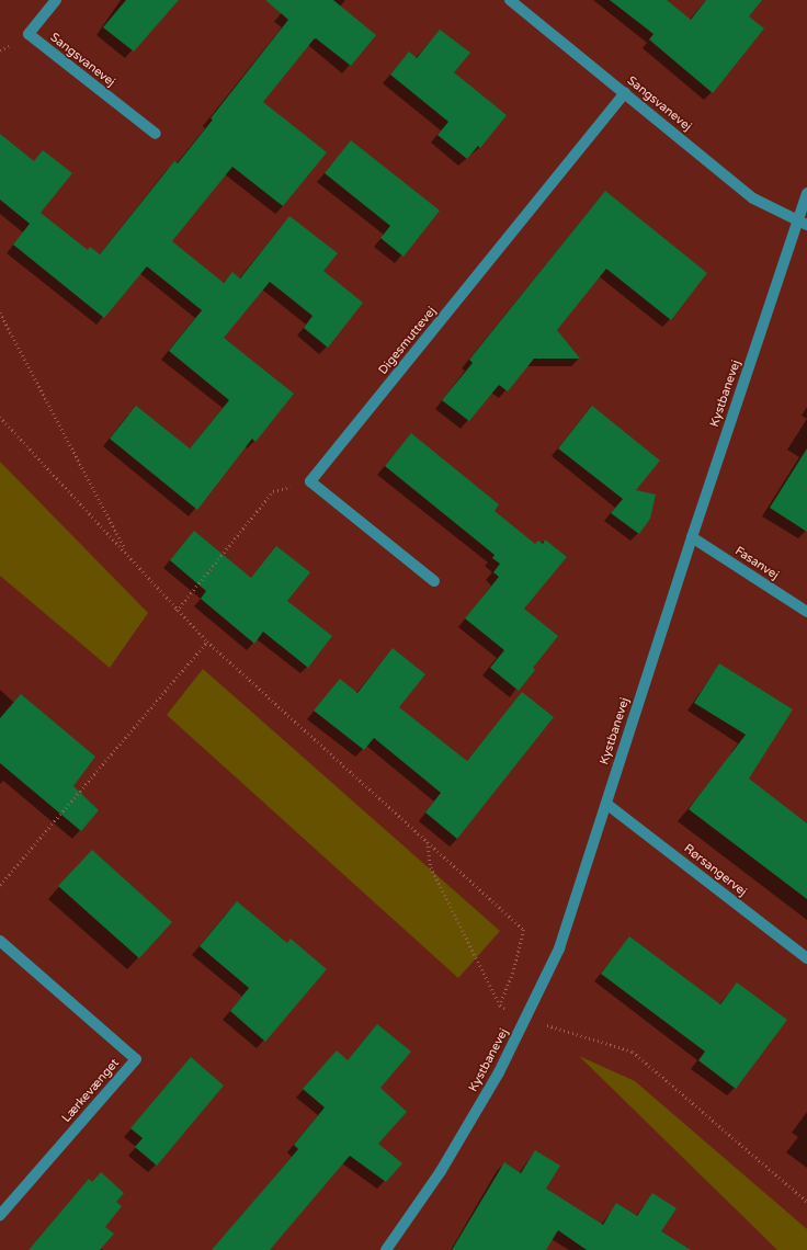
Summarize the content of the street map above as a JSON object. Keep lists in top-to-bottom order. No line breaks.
{"streets":{"street":["Sangsvanevej","Digesmuttevej","Kystbanevej","Fasanvej","Rørsangervej","Lærkevænget"]},"crossings":[["Sangsvanevej","Digesmuttevej"],["Sangsvanevej","Kystbanevej"],["Kystbanevej","Fasanvej"],["Kystbanevej","Rørsangervej"]]}
